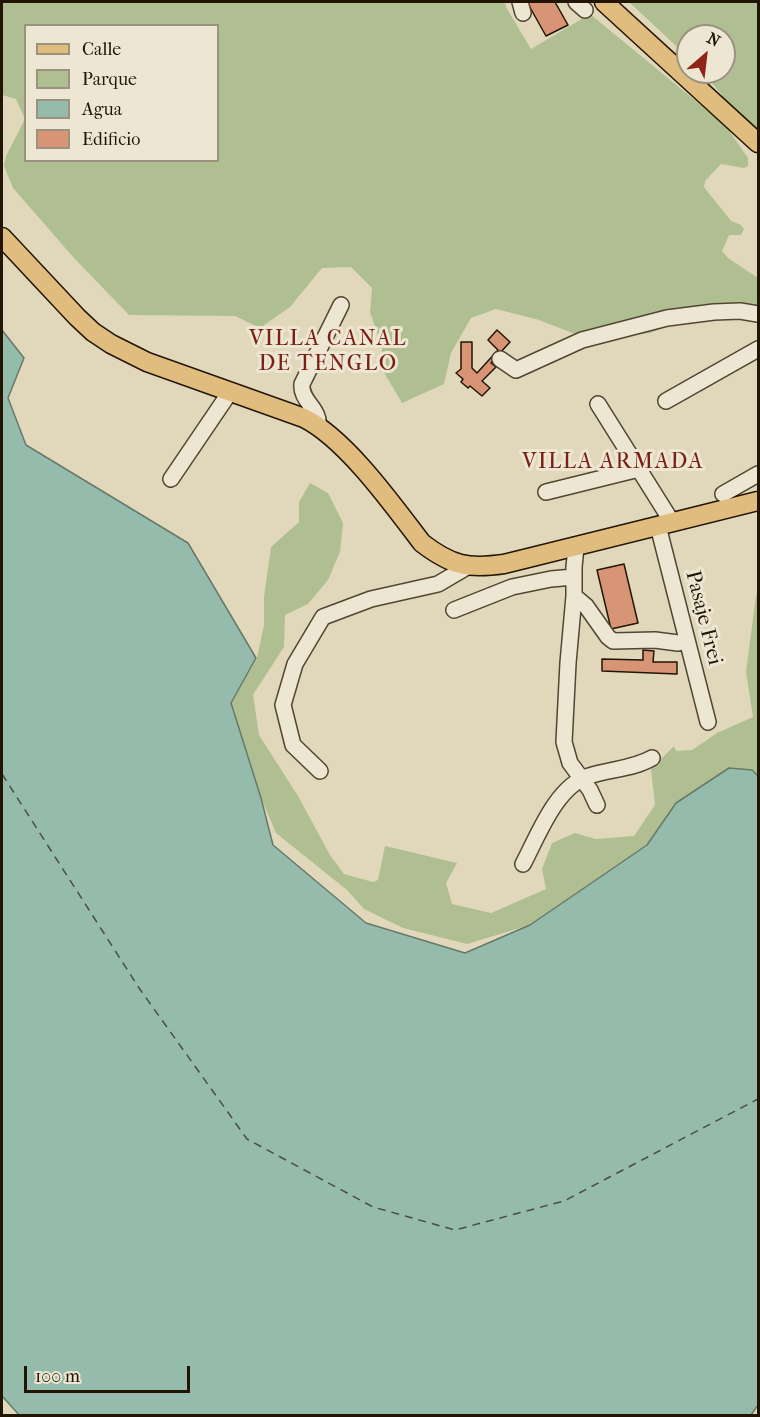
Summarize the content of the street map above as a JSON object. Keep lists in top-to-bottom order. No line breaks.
{"streets":{"street":["Pasaje Frei"]},"districts":["VILLA CANAL DE TENGLO","VILLA ARMADA"],"legend":["Calle","Parque","Agua","Edificio"],"scale_bar":"100 m","north":"top right"}
